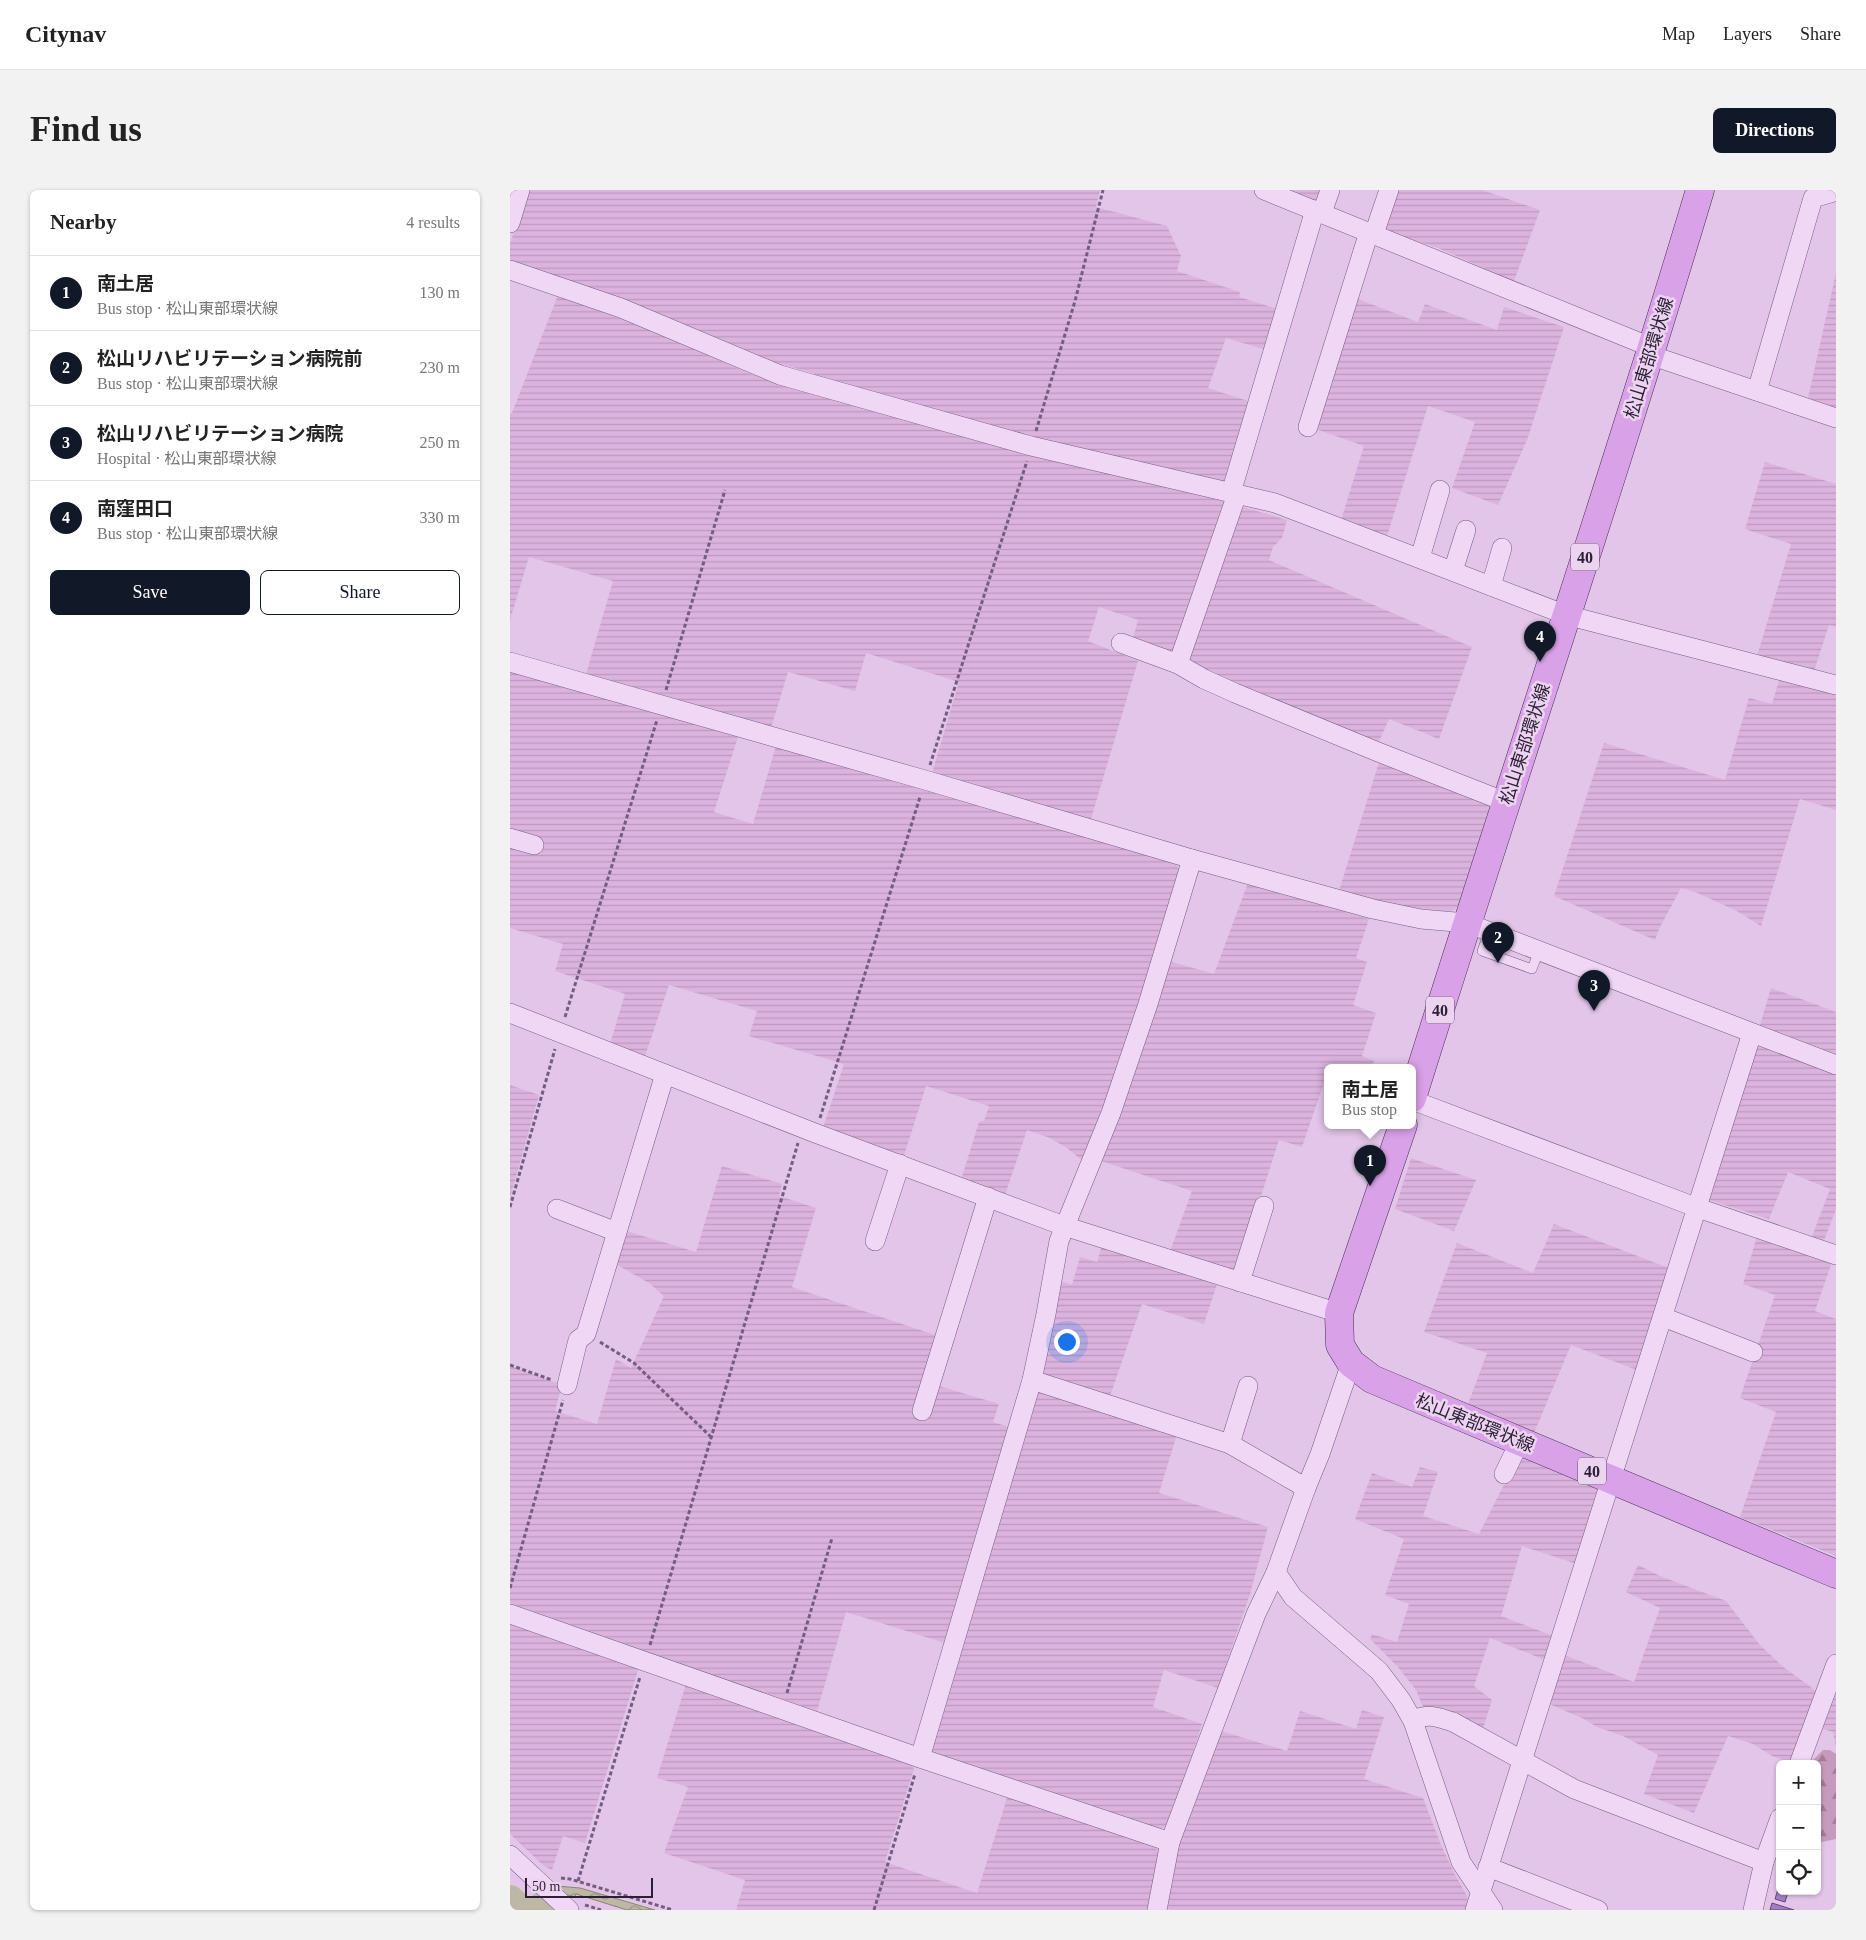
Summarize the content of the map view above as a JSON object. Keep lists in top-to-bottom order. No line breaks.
{"streets":{"main road":["松山東部環状線","40"]},"scale_bar":"50 m","page":{"header":"Citynav","nav":["Map","Layers","Share"],"buttons":["Directions",["Save","Share"]],"title":"Find us","heading":["Nearby","4 results"],"list":[{"mark":"1","name":"南土居","note":"Bus stop · 松山東部環状線","value":"130 m"},{"mark":"2","name":"松山リハビリテーション病院前","note":"Bus stop · 松山東部環状線","value":"230 m"},{"mark":"3","name":"松山リハビリテーション病院","note":"Hospital · 松山東部環状線","value":"250 m"},{"mark":"4","name":"南窪田口","note":"Bus stop · 松山東部環状線","value":"330 m"}],"pins":["4","2","3","1"],"popup":["南土居","Bus stop"],"map_buttons":["+","−"],"scale":"50 m"}}
